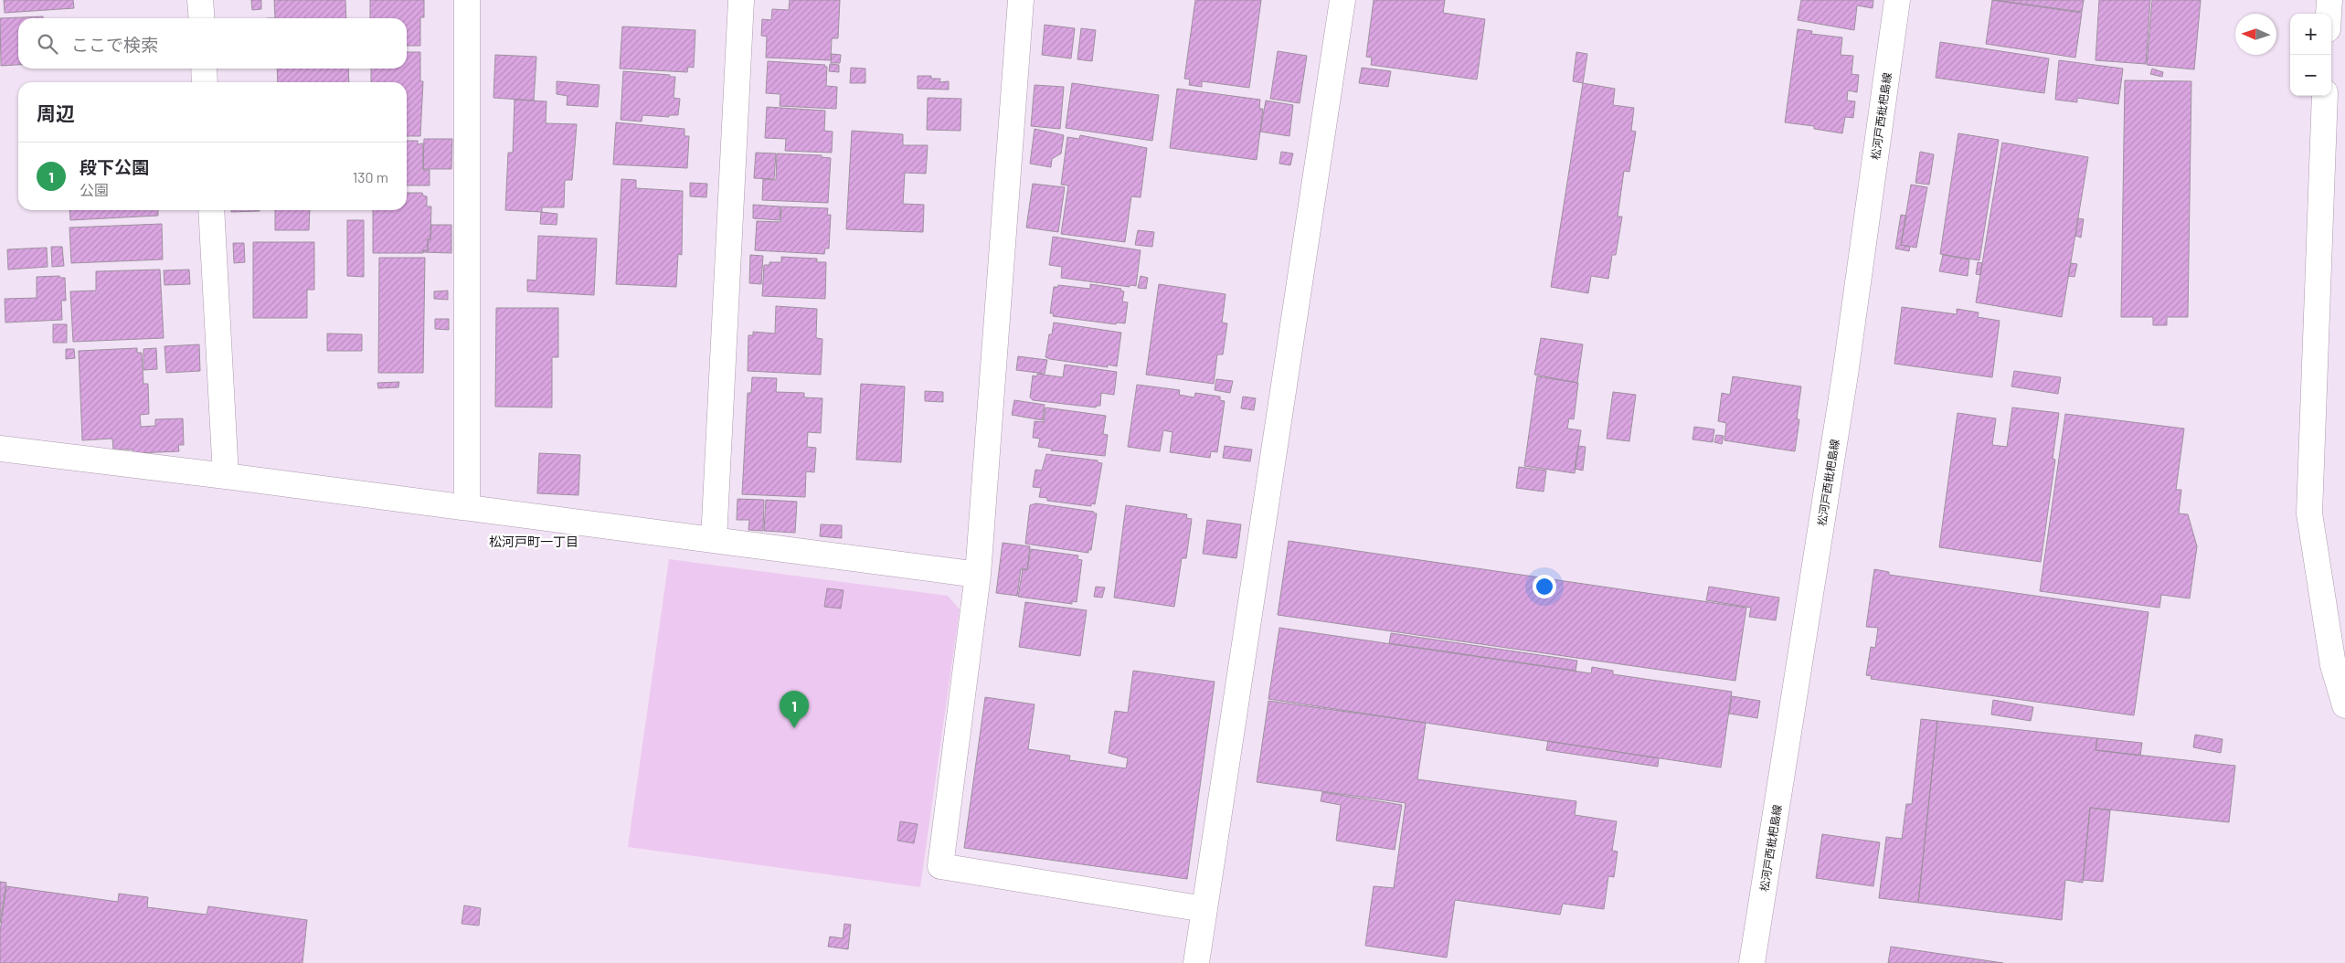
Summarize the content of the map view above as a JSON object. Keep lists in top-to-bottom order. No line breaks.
{"streets":{"street":["松河戸西枇杷島線"]},"districts":["松河戸町一丁目"],"north":"left","page":{"map_buttons":["+","−"],"search":"ここで検索","heading":"周辺","list":[{"mark":"1","name":"段下公園","note":"公園","value":"130 m"}],"pins":"1"}}
